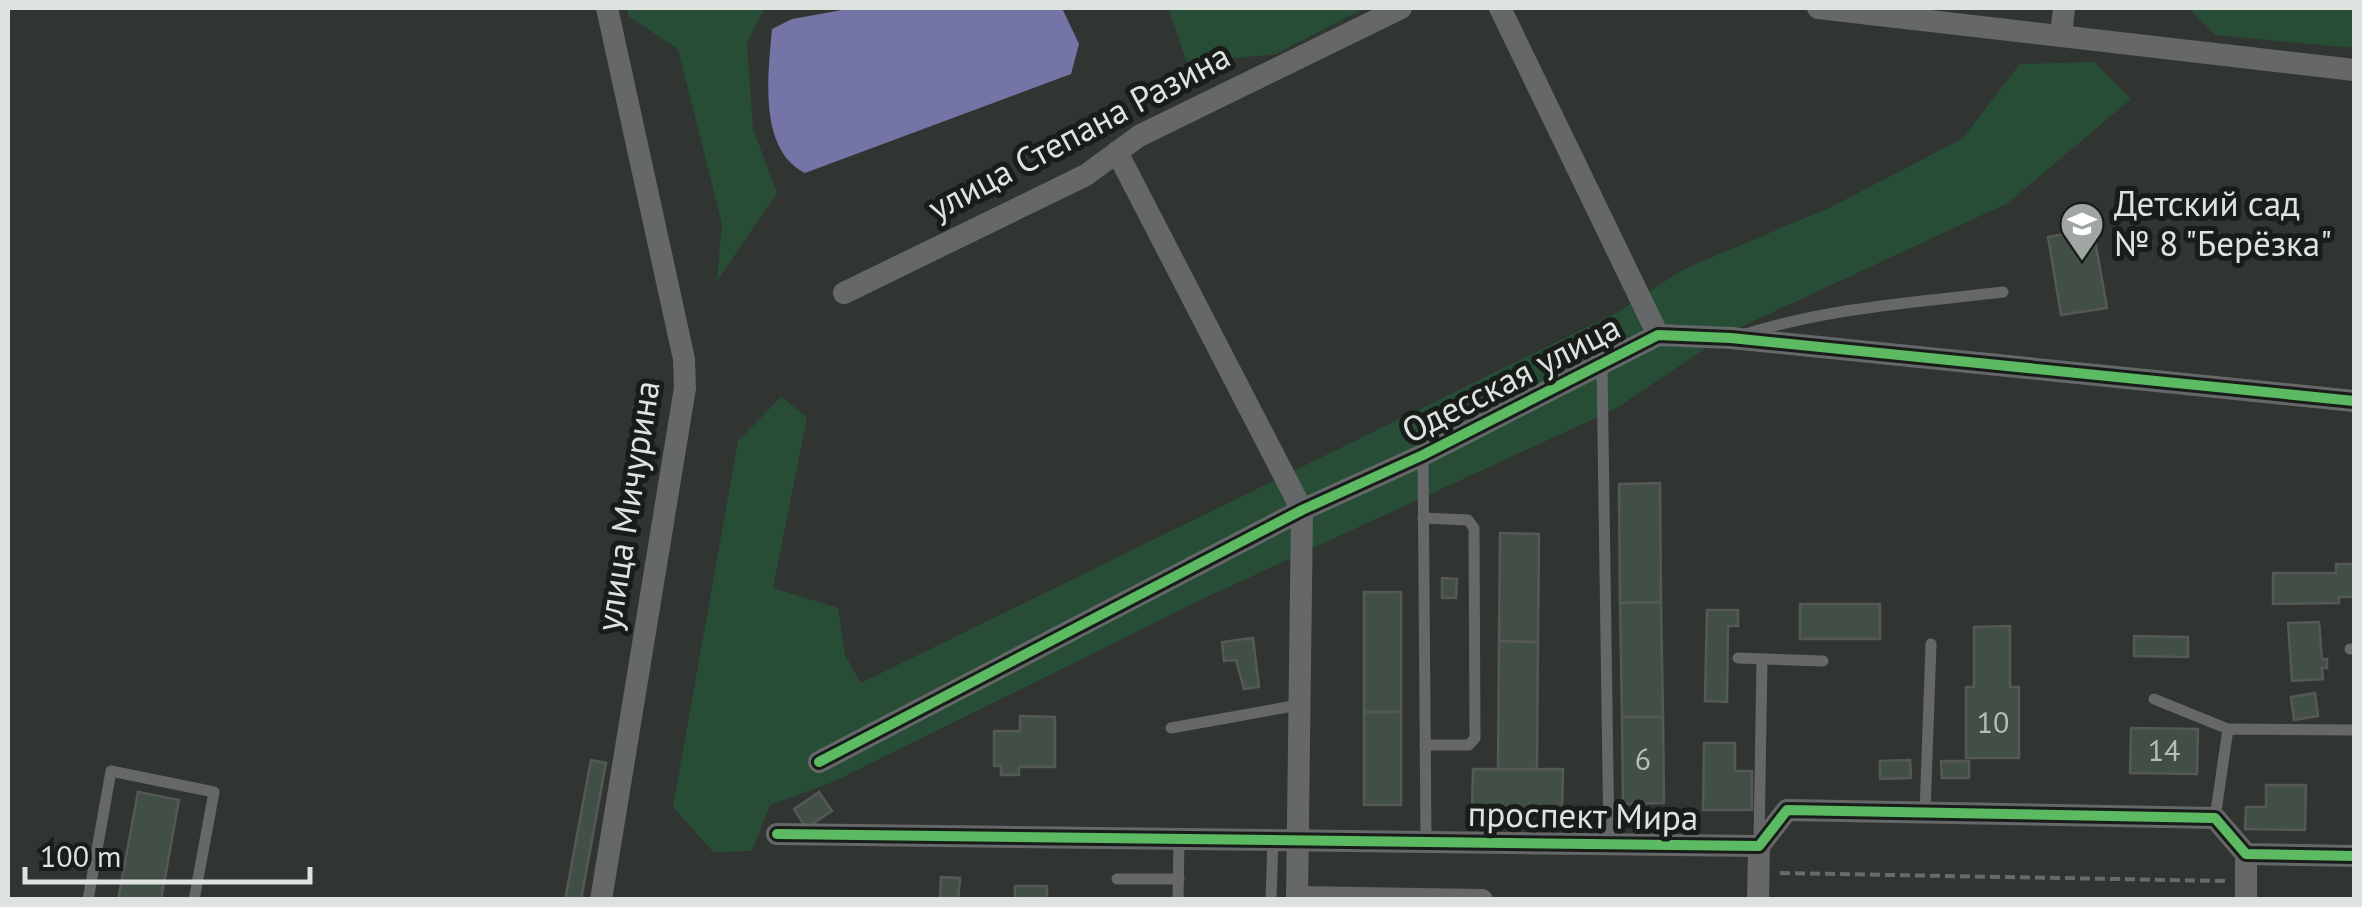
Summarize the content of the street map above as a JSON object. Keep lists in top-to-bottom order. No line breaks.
{"streets":{"street":["улица Степана Разина","Одесская улица","улица Мичурина","проспект Мира"]},"places":{"school or university":["Детский сад № 8 \"Берёзка\""]},"house_numbers":["10","14","6"],"scale_bar":"100 m"}
